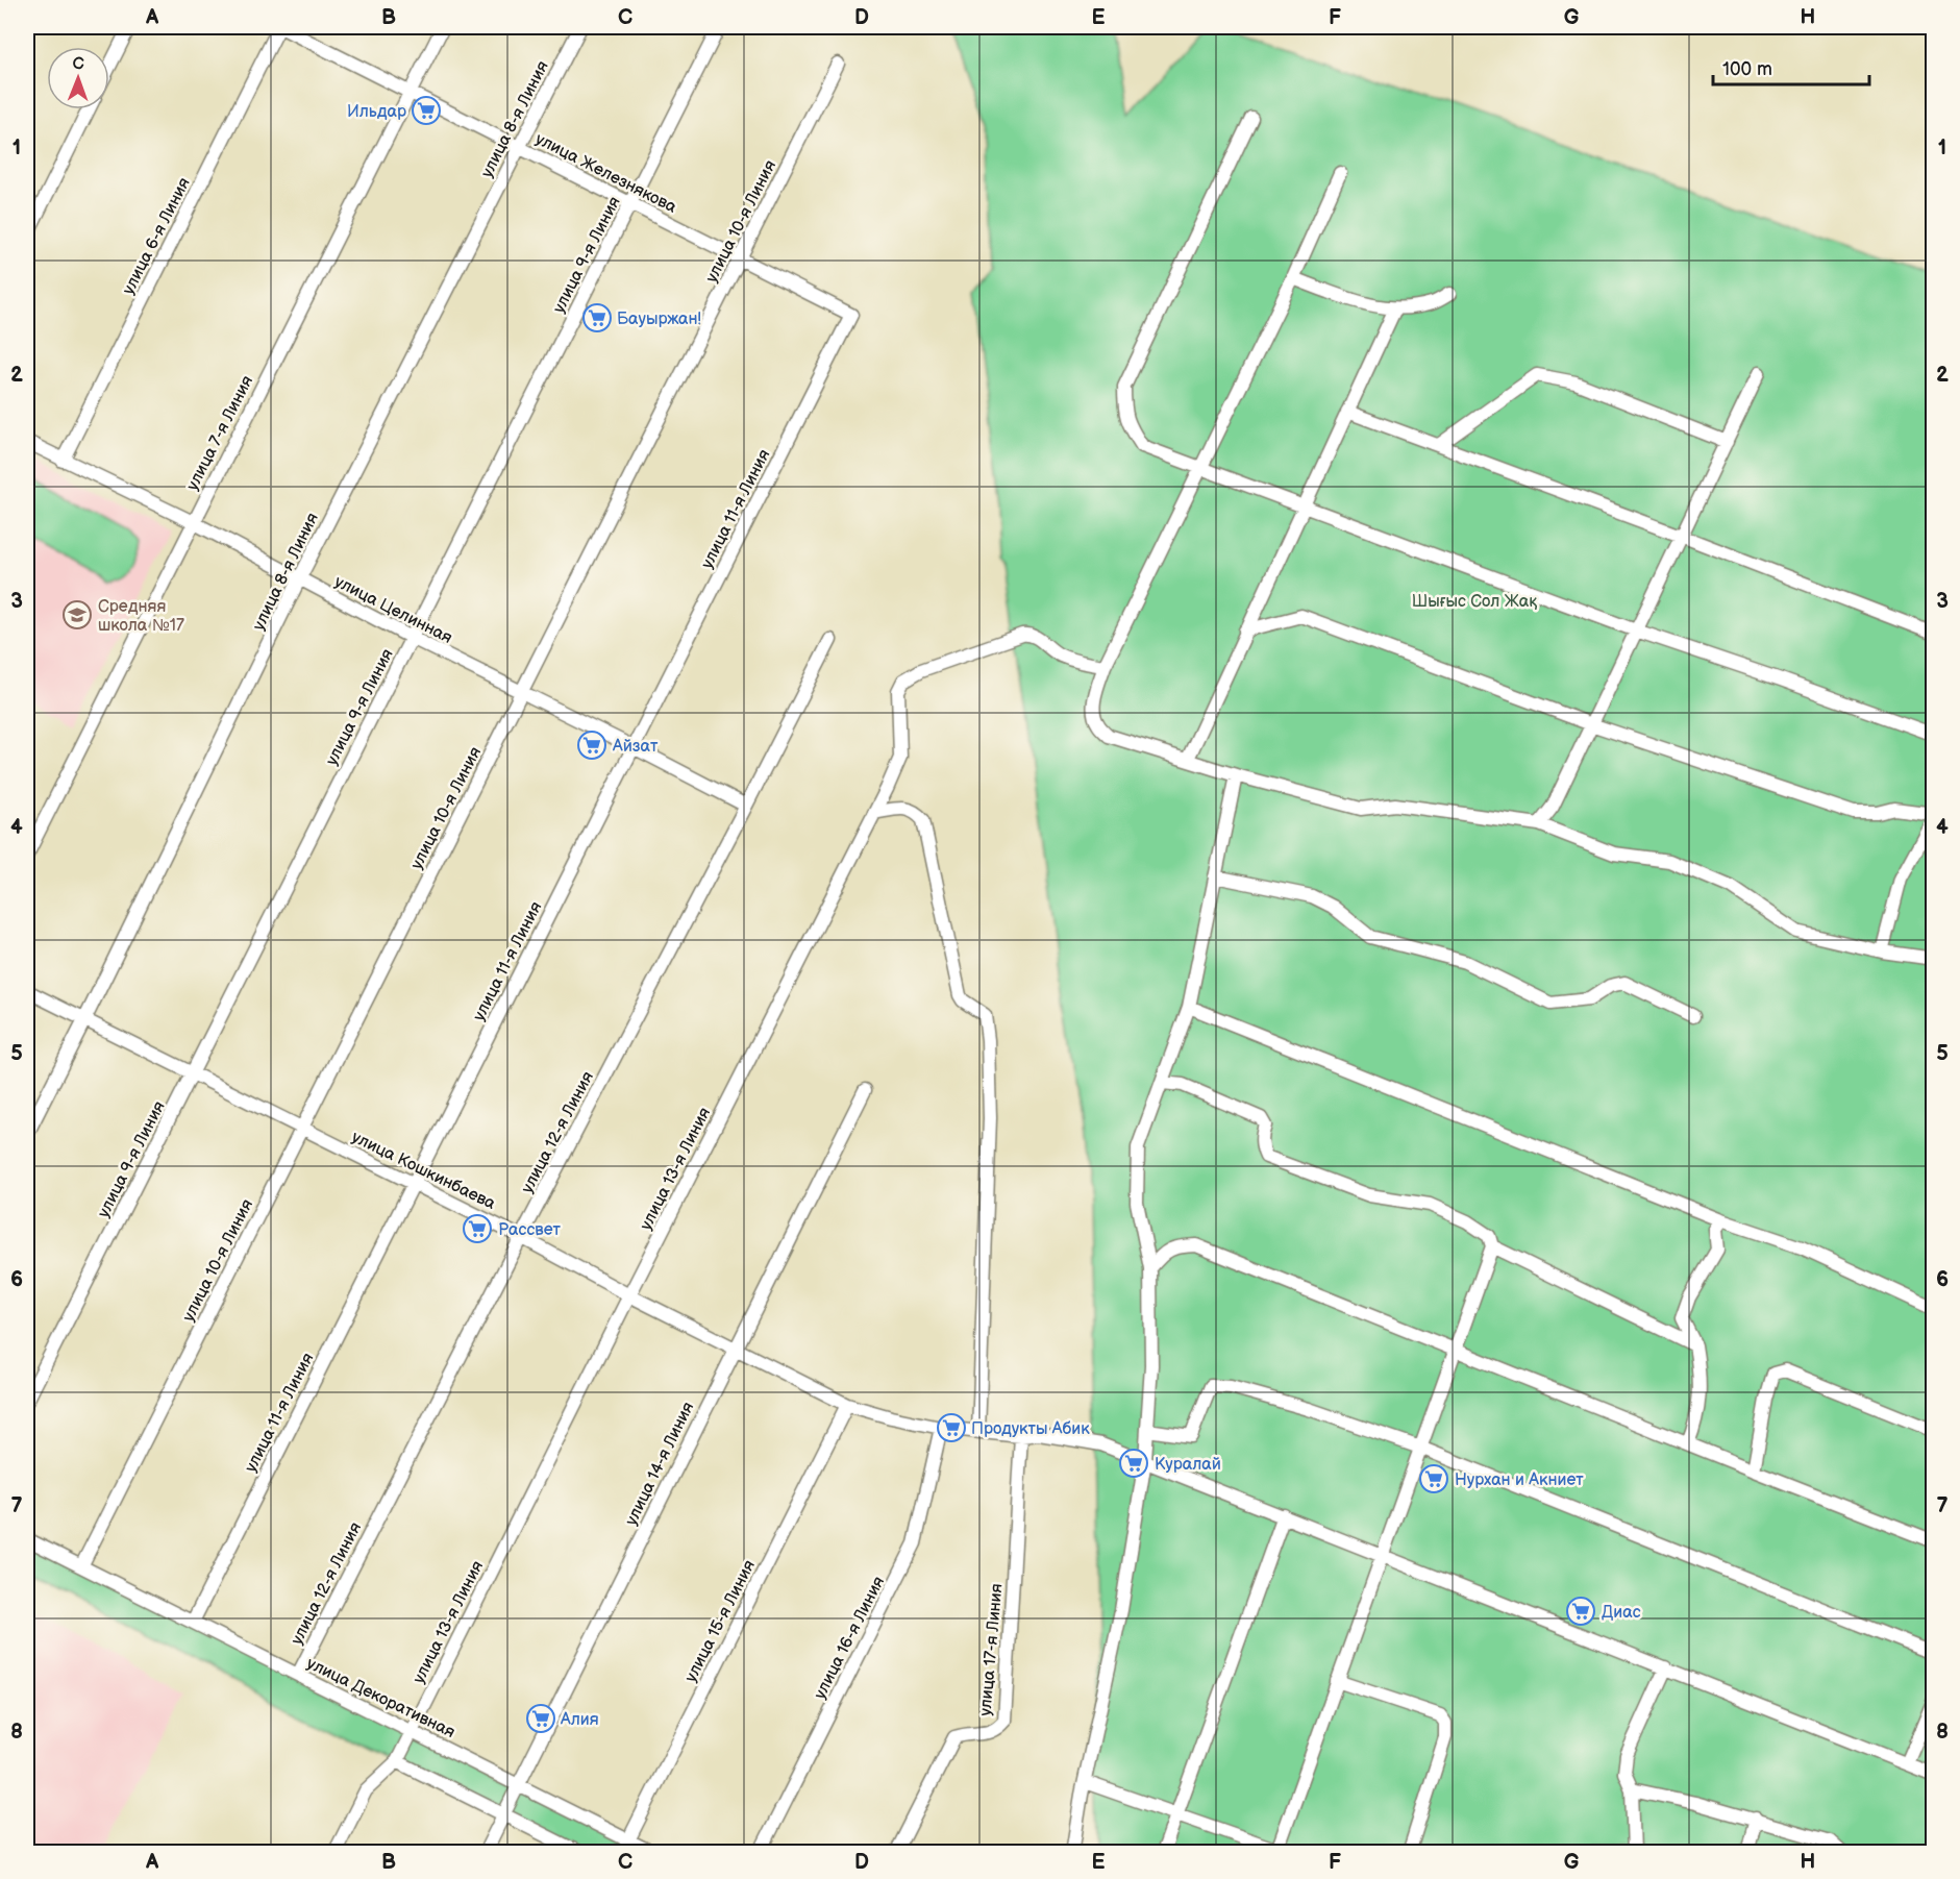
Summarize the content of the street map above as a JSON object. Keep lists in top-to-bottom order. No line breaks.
{"streets":{"street":["улица 8-я Линия","улица Железнякова","улица 10-я Линия","улица 6-я Линия","улица 9-я Линия","улица 7-я Линия","улица 11-я Линия","улица Целинная","улица 12-я Линия","улица 13-я Линия","улица Кошкинбаева","улица 14-я Линия","улица 15-я Линия","улица 16-я Линия","улица 17-я Линия","улица Декоративная"]},"crossings":[["улица 8-я Линия","улица Железнякова"],["улица 8-я Линия","улица Целинная"],["улица 8-я Линия","улица Кошкинбаева"],["улица Железнякова","улица 10-я Линия"],["улица Железнякова","улица 6-я Линия"],["улица Железнякова","улица 9-я Линия"],["улица Железнякова","улица 7-я Линия"],["улица Железнякова","улица 11-я Линия"],["улица 10-я Линия","улица Целинная"],["улица 10-я Линия","улица Кошкинбаева"],["улица 10-я Линия","улица Декоративная"],["улица 6-я Линия","улица Целинная"],["улица 9-я Линия","улица Целинная"],["улица 9-я Линия","улица Кошкинбаева"],["улица 7-я Линия","улица Целинная"],["улица 11-я Линия","улица Целинная"],["улица 11-я Линия","улица Кошкинбаева"],["улица 11-я Линия","улица Декоративная"],["улица Целинная","улица 12-я Линия"],["улица 12-я Линия","улица Кошкинбаева"],["улица 12-я Линия","улица Декоративная"],["улица 13-я Линия","улица Кошкинбаева"],["улица 13-я Линия","улица Декоративная"],["улица Кошкинбаева","улица 14-я Линия"],["улица Кошкинбаева","улица 15-я Линия"],["улица Кошкинбаева","улица 16-я Линия"],["улица Кошкинбаева","улица 17-я Линия"],["улица 14-я Линия","улица Декоративная"],["улица 15-я Линия","улица Декоративная"]],"parks":["Шығыс Сол Жақ"],"places":{"supermarket":["Ильдар","Бауыржан!","Айзат","Рассвет","Продукты Абик","Куралай","Нурхан и Акниет","Диас","Алия"],"school or university":["Средняя школа №17"]},"scale_bar":"100 m","north":"top","grid":{"columns":["A","B","C","D","E","F","G","H"],"rows":["1","2","3","4","5","6","7","8"]}}
